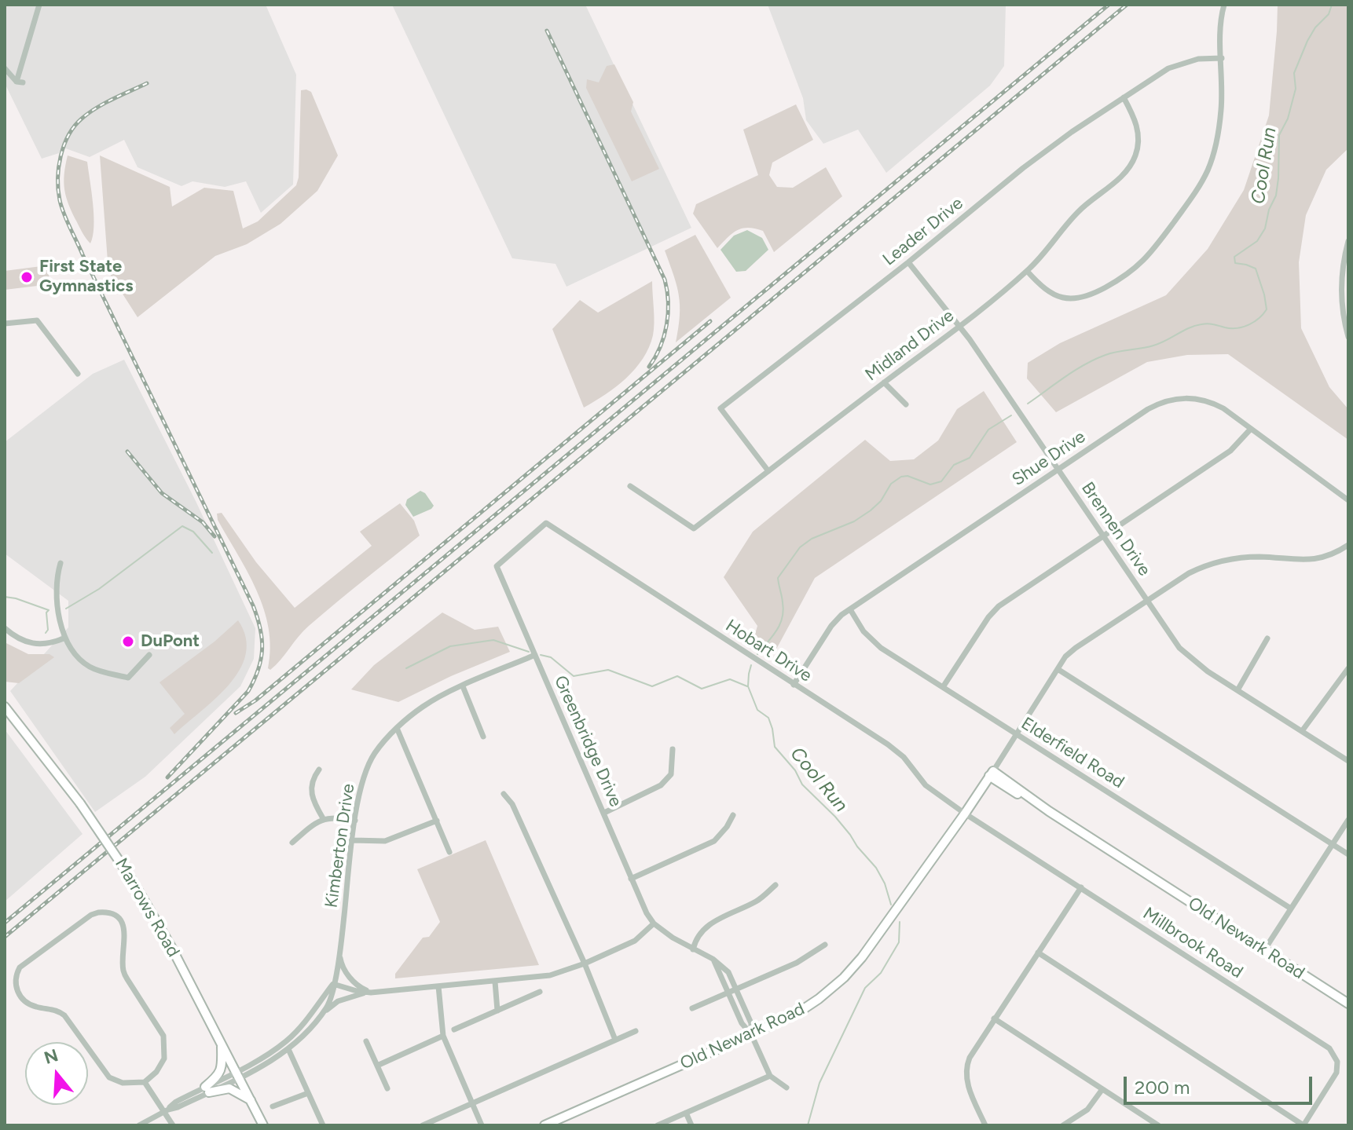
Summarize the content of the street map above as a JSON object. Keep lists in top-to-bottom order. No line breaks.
{"streets":{"street":["Leader Drive","Midland Drive","Shue Drive","Brennen Drive","Hobart Drive","Greenbridge Drive","Elderfield Road","Kimberton Drive","Marrows Road","Old Newark Road","Millbrook Road"]},"crossings":[["Leader Drive","Midland Drive"],["Leader Drive","Brennen Drive"],["Midland Drive","Brennen Drive"],["Shue Drive","Brennen Drive"],["Shue Drive","Hobart Drive"],["Shue Drive","Elderfield Road"],["Hobart Drive","Greenbridge Drive"],["Hobart Drive","Old Newark Road"],["Hobart Drive","Millbrook Road"],["Greenbridge Drive","Kimberton Drive"],["Greenbridge Drive","Old Newark Road"],["Kimberton Drive","Marrows Road"],["Old Newark Road","Millbrook Road"]],"water":["Cool Run"],"places":["First State Gymnastics","DuPont"],"scale_bar":"200 m","north":"top"}
